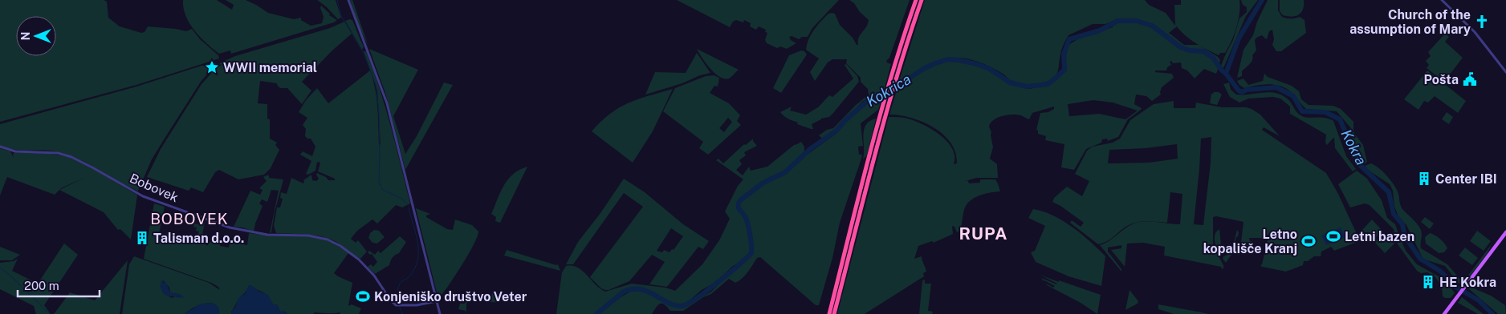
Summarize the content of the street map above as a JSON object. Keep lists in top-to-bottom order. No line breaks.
{"streets":{"street":["Bobovek"]},"districts":["BOBOVEK","RUPA"],"water":["Kokrica","Kokra"],"places":{"church":["Church of the assumption of Mary"],"place":["WWII memorial"],"public building":["Pošta"],"building":["Center IBI","Talisman d.o.o.","HE Kokra"],"sports":["Letni bazen","Letno kopališče Kranj","Konjeniško društvo Veter"]},"scale_bar":"200 m","north":"left"}
